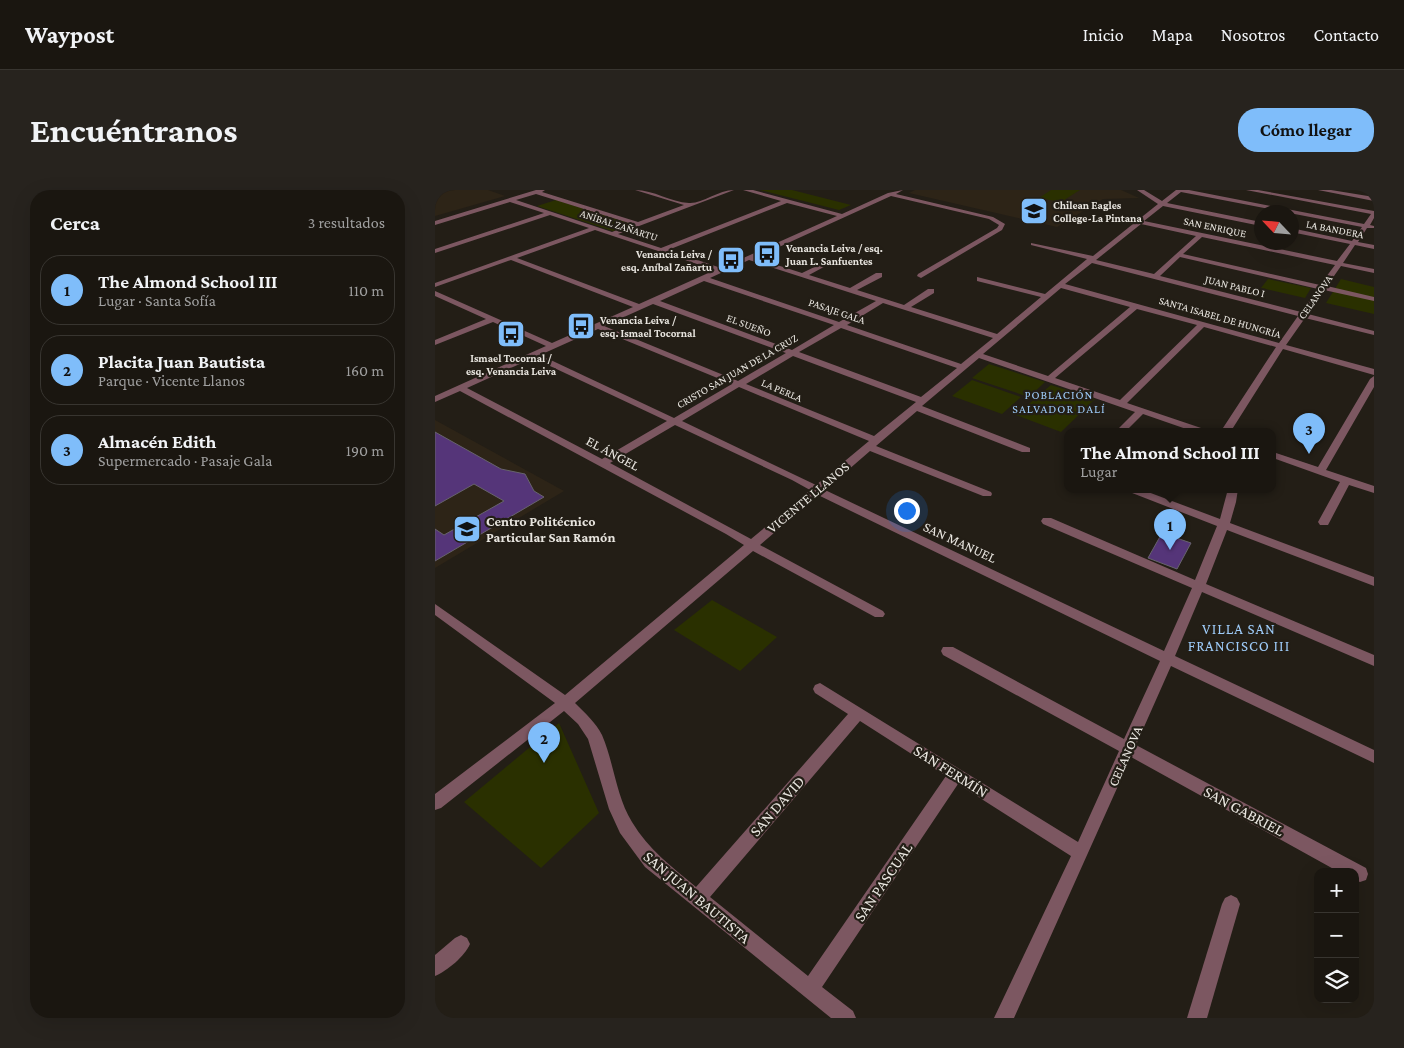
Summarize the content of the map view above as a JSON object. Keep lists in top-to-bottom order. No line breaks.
{"streets":{"street":["ANÍBAL ZAÑARTU","SAN ENRIQUE","LA BANDERA","JUAN PABLO I","CELANOVA","PASAJE GALA","SANTA ISABEL DE HUNGRÍA","EL SUEÑO","CRISTO SAN JUAN DE LA CRUZ","LA PERLA","EL ÁNGEL","VICENTE LLANOS","SAN MANUEL","SAN FERMÍN","SAN DAVID","SAN GABRIEL","SAN PASCUAL","SAN JUAN BAUTISTA"]},"crossings":[["SAN ENRIQUE","CELANOVA"],["SAN ENRIQUE","VICENTE LLANOS"],["LA BANDERA","CELANOVA"],["JUAN PABLO I","CELANOVA"],["JUAN PABLO I","VICENTE LLANOS"],["CELANOVA","SANTA ISABEL DE HUNGRÍA"],["CELANOVA","SAN MANUEL"],["CELANOVA","SAN FERMÍN"],["CELANOVA","SAN GABRIEL"],["PASAJE GALA","CRISTO SAN JUAN DE LA CRUZ"],["PASAJE GALA","VICENTE LLANOS"],["SANTA ISABEL DE HUNGRÍA","VICENTE LLANOS"],["EL SUEÑO","CRISTO SAN JUAN DE LA CRUZ"],["EL SUEÑO","VICENTE LLANOS"],["CRISTO SAN JUAN DE LA CRUZ","LA PERLA"],["CRISTO SAN JUAN DE LA CRUZ","EL ÁNGEL"],["CRISTO SAN JUAN DE LA CRUZ","SAN MANUEL"],["LA PERLA","VICENTE LLANOS"],["EL ÁNGEL","VICENTE LLANOS"],["VICENTE LLANOS","SAN MANUEL"],["VICENTE LLANOS","SAN JUAN BAUTISTA"],["SAN FERMÍN","SAN DAVID"],["SAN FERMÍN","SAN PASCUAL"],["SAN DAVID","SAN JUAN BAUTISTA"],["SAN PASCUAL","SAN JUAN BAUTISTA"]],"districts":["POBLACIÓN SALVADOR DALÍ","VILLA SAN FRANCISCO III"],"places":{"school or university":["Chilean Eagles College-La Pintana","Centro Politécnico Particular San Ramón"],"bus stop":["Venancia Leiva / esq. Juan L. Sanfuentes","Venancia Leiva / esq. Aníbal Zañartu","Venancia Leiva / esq. Ismael Tocornal","Ismael Tocornal / esq. Venancia Leiva"]},"north":"top left","page":{"header":"Waypost","nav":["Inicio","Mapa","Nosotros","Contacto"],"buttons":"Cómo llegar","title":"Encuéntranos","heading":["Cerca","3 resultados"],"list":[{"mark":"1","name":"The Almond School III","note":"Lugar · Santa Sofía","value":"110 m"},{"mark":"2","name":"Placita Juan Bautista","note":"Parque · Vicente Llanos","value":"160 m"},{"mark":"3","name":"Almacén Edith","note":"Supermercado · Pasaje Gala","value":"190 m"}],"pins":["3","1","2"],"popup":["The Almond School III","Lugar"],"map_buttons":["+","−"]}}
